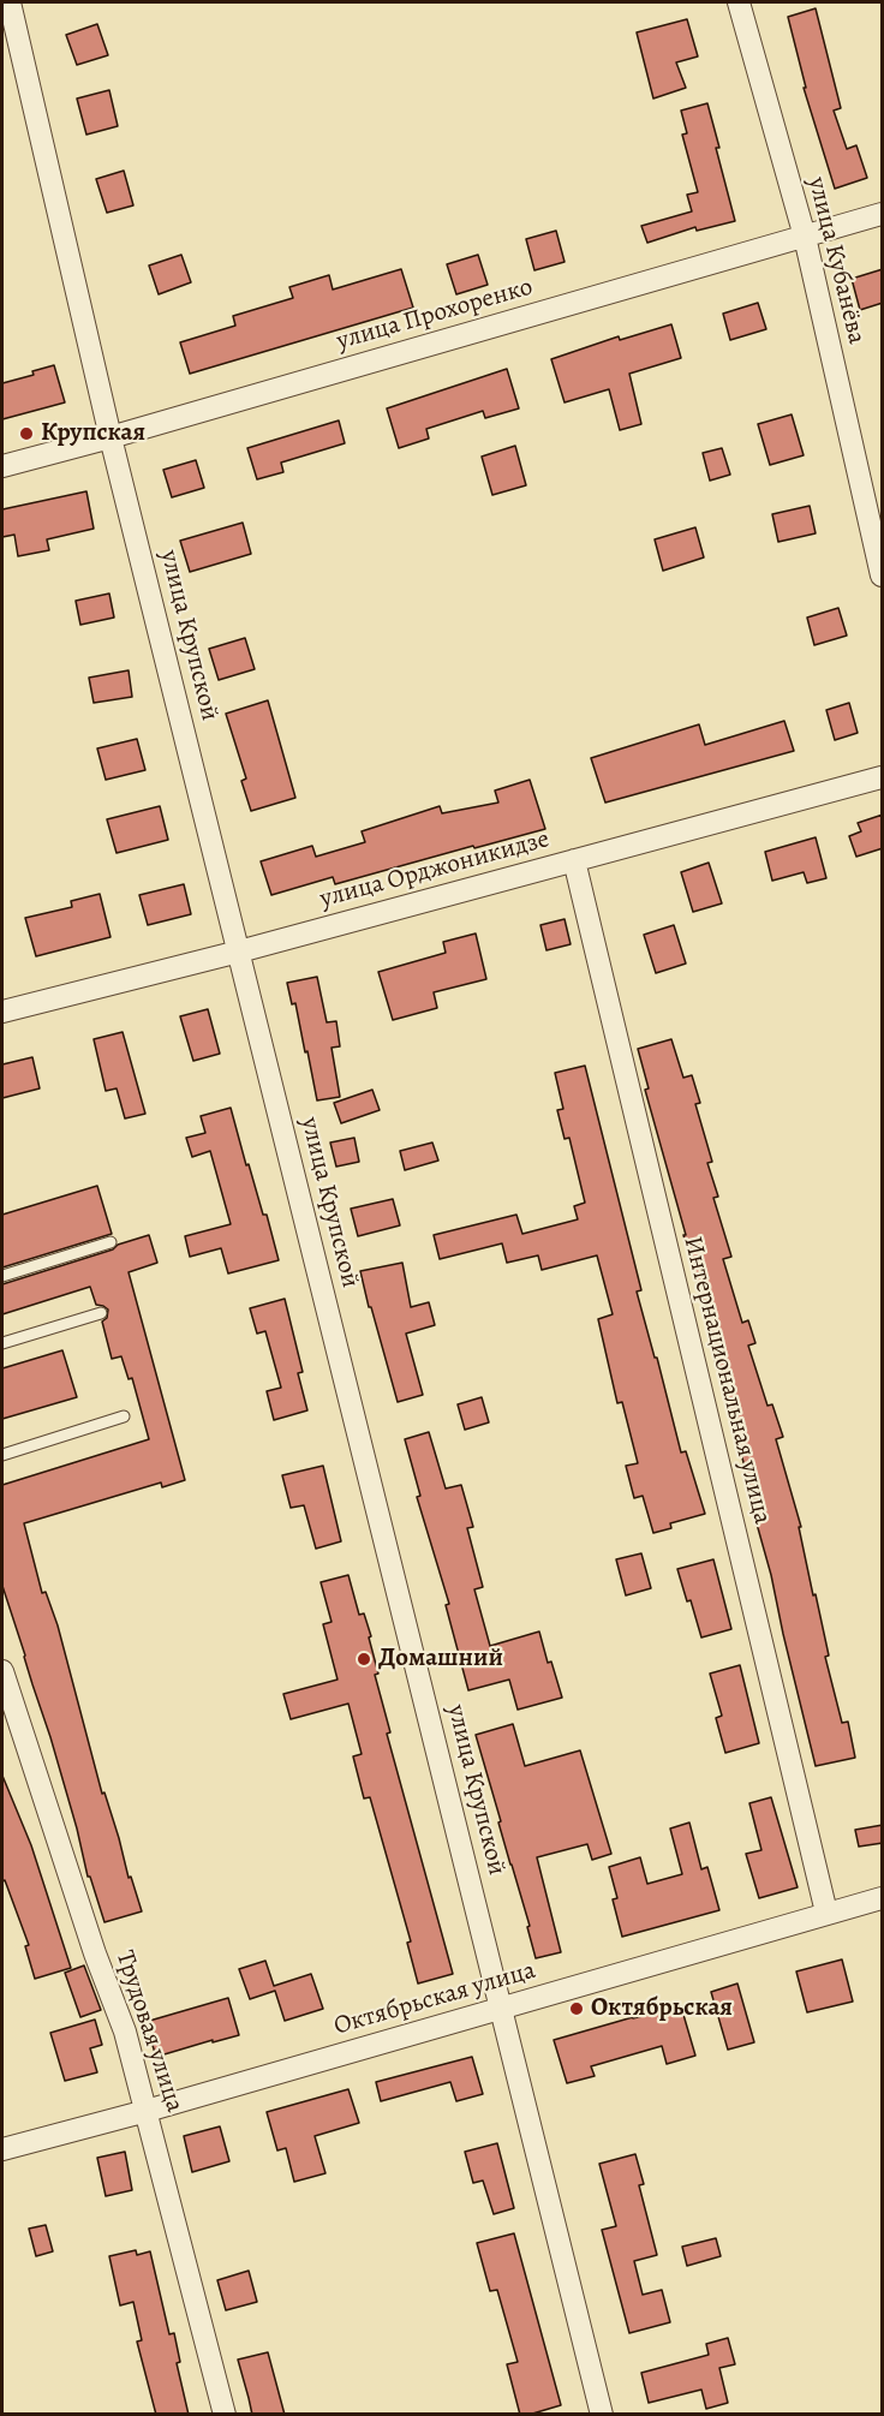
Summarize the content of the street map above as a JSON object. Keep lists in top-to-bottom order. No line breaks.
{"streets":{"street":["улица Кубанёва","улица Прохоренко","улица Крупской","улица Орджоникидзе","Интернациональная улица","Октябрьская улица","Трудовая улица"]},"crossings":[["улица Кубанёва","улица Прохоренко"],["улица Прохоренко","улица Крупской"],["улица Крупской","улица Орджоникидзе"],["улица Крупской","Октябрьская улица"],["улица Орджоникидзе","Интернациональная улица"],["Интернациональная улица","Октябрьская улица"],["Октябрьская улица","Трудовая улица"]],"places":["Крупская","Домашний","Октябрьская"]}
